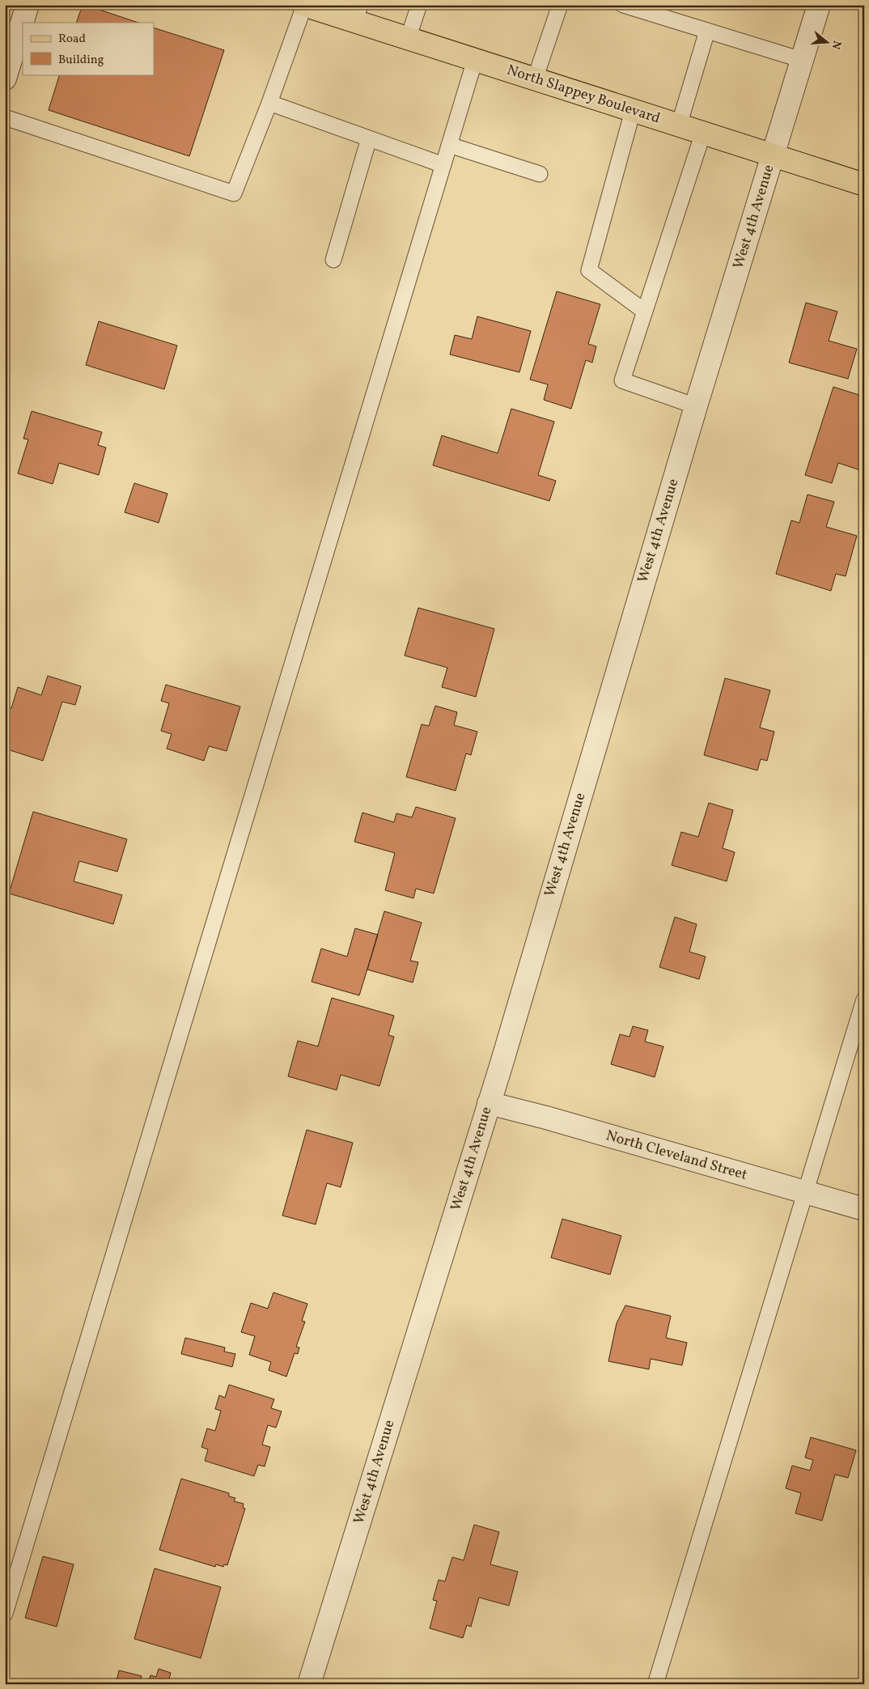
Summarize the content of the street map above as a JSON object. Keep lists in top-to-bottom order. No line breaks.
{"streets":{"main road":["North Slappey Boulevard"],"street":["West 4th Avenue","North Cleveland Street"]},"crossings":[["North Slappey Boulevard","West 4th Avenue"],["West 4th Avenue","North Cleveland Street"]],"legend":["Road","Building"],"north":"right"}
